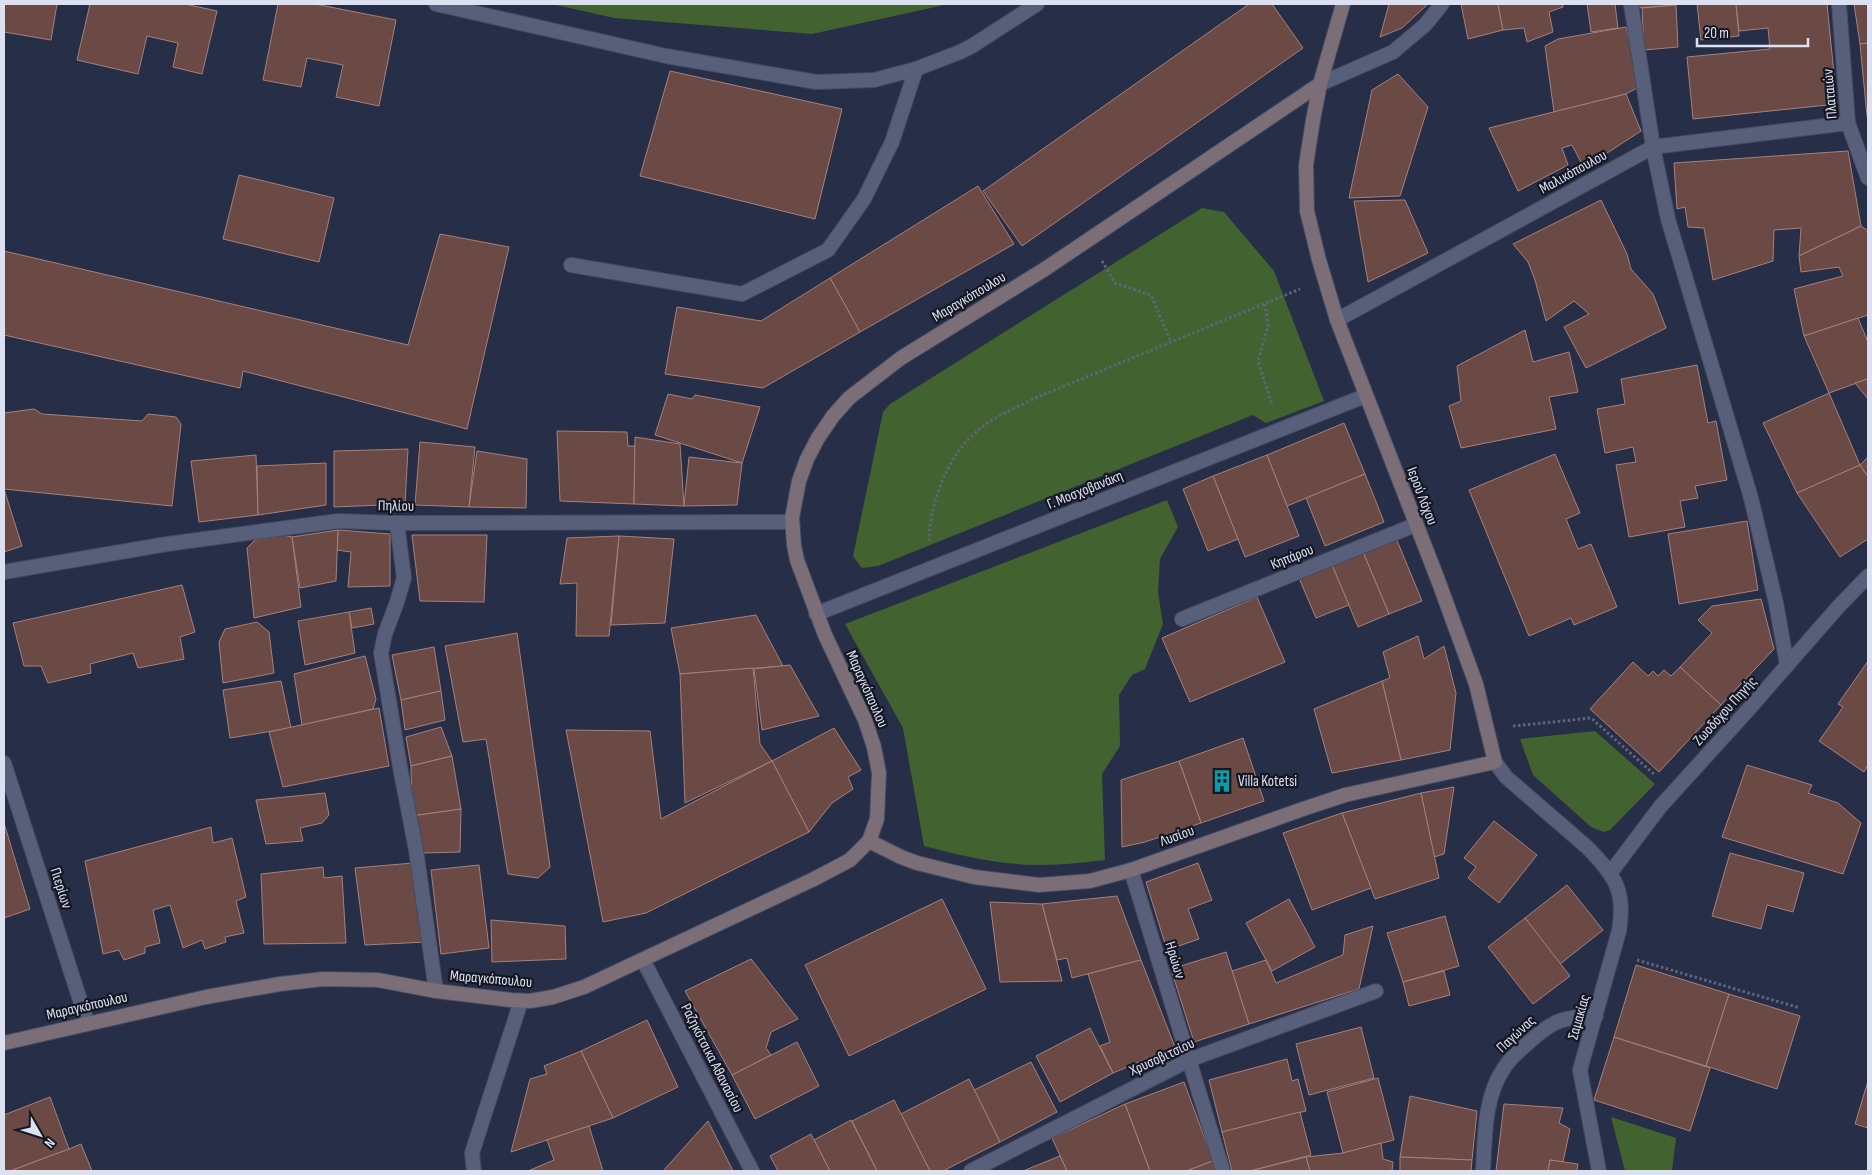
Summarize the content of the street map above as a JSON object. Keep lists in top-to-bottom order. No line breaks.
{"streets":{"main road":["Μαραγκόπουλου","Ιερού Λόχου","Λυσίου"],"street":["Πλαταιών","Μαλικόπουλου","Γ. Μοσχοβανάκη","Πηλίου","Κηπάρου","Ζωοδόχου Πηγής","Πιερίων","Ηρώων","Σαμακίας","Παγώνας","Χρυσοβιτσίου","Ραζηκότσικα Αθανασίου"]},"crossings":[["Πλαταιών","Μαλικόπουλου"],["Μαλικόπουλου","Ιερού Λόχου"],["Μαραγκόπουλου","Γ. Μοσχοβανάκη"],["Μαραγκόπουλου","Ιερού Λόχου"],["Μαραγκόπουλου","Πηλίου"],["Μαραγκόπουλου","Λυσίου"],["Μαραγκόπουλου","Πιερίων"],["Μαραγκόπουλου","Ραζηκότσικα Αθανασίου"],["Γ. Μοσχοβανάκη","Ιερού Λόχου"],["Ιερού Λόχου","Κηπάρου"],["Ιερού Λόχου","Ζωοδόχου Πηγής"],["Ιερού Λόχου","Λυσίου"],["Ιερού Λόχου","Σαμακίας"],["Ζωοδόχου Πηγής","Σαμακίας"],["Λυσίου","Ηρώων"],["Ηρώων","Χρυσοβιτσίου"],["Σαμακίας","Παγώνας"]],"places":{"building":["Villa Kotetsi"]},"scale_bar":"20 m","north":"bottom right"}
